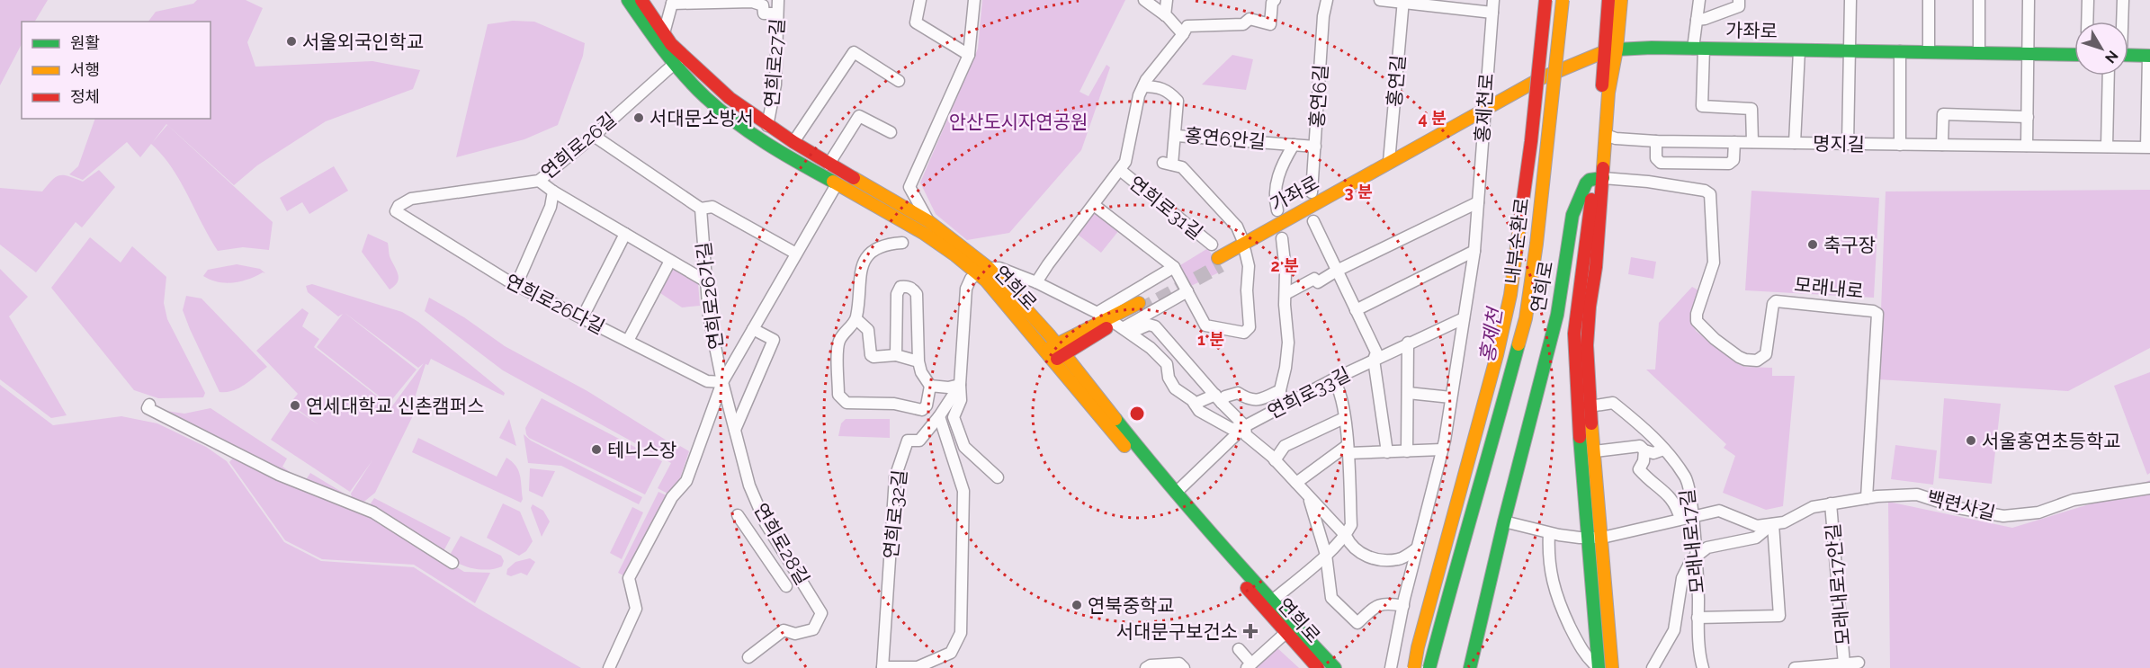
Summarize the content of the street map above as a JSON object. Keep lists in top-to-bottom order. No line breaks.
{"streets":{"main road":["가좌로","내부순환로","연희로"],"street":["연희로27길","홍연길","홍연6길","홍제천로","홍연6안길","명지길","연희로26길","연희로31길","모래내로","연희로26가길","연희로26다길","연희로33길","백련사길","연희로32길","모래내로17길","연희로28길","모래내로17안길"]},"crossings":[["가좌로","홍연길"],["가좌로","홍제천로"],["가좌로","홍연6안길"],["가좌로","명지길"],["연희로27길","연희로"],["홍연6길","홍연6안길"],["홍제천로","연희로33길"],["홍연6안길","연희로31길"],["연희로26길","연희로"],["연희로26길","연희로26다길"],["연희로","모래내로"],["연희로","연희로33길"],["연희로","연희로32길"],["모래내로","백련사길"],["연희로26가길","연희로26다길"],["연희로26가길","연희로28길"],["연희로26다길","연희로28길"],["백련사길","모래내로17길"],["백련사길","모래내로17안길"]],"water":["홍제천"],"parks":["안산도시자연공원"],"places":{"other":["서울외국인학교","서대문소방서","축구장","연세대학교 신촌캠퍼스","서울홍연초등학교","테니스장","연북중학교"],"health":["서대문구보건소"]},"legend":["원활","서행","정체"],"north":"bottom right","rings":["4 분","3 분","2 분","1 분"]}
